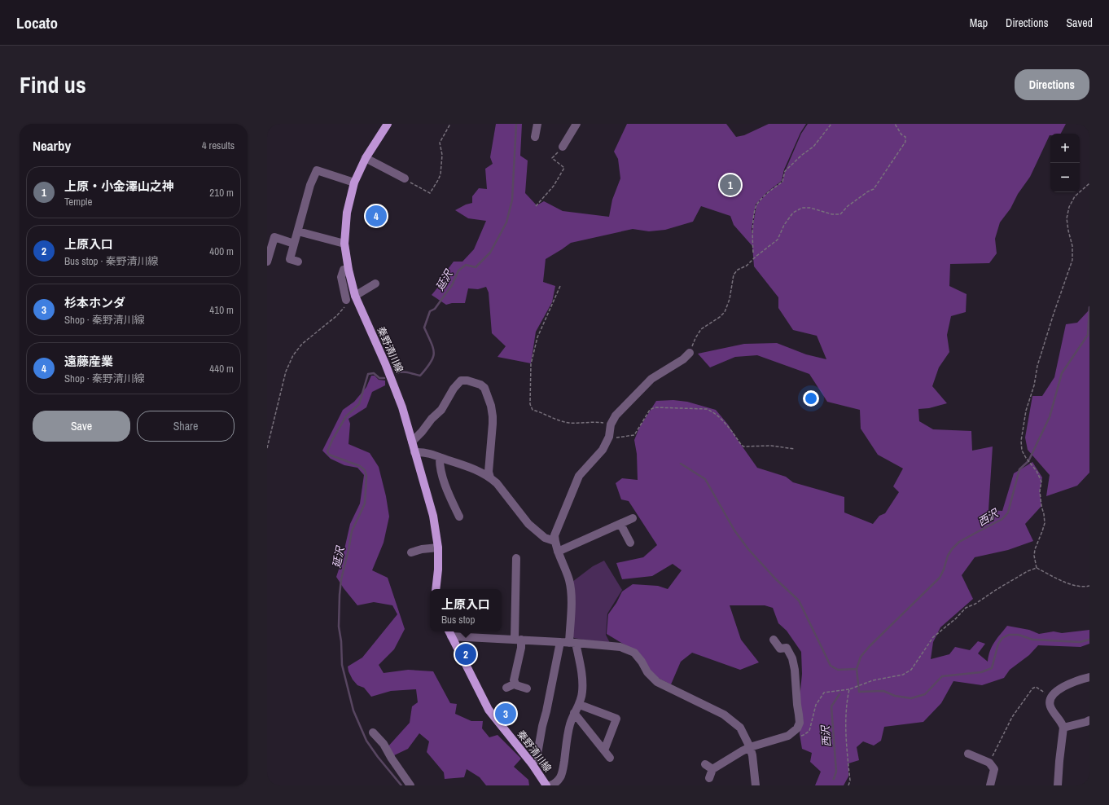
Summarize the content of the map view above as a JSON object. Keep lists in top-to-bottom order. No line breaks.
{"streets":{"main road":["秦野清川線"]},"water":["延沢","西沢"],"page":{"header":"Locato","nav":["Map","Directions","Saved"],"title":"Find us","buttons":["Directions",["Save","Share"]],"heading":["Nearby","4 results"],"map_buttons":["+","−"],"list":[{"mark":"1","name":"上原・小金澤山之神","note":"Temple","value":"210 m"},{"mark":"2","name":"上原入口","note":"Bus stop · 秦野清川線","value":"400 m"},{"mark":"3","name":"杉本ホンダ","note":"Shop · 秦野清川線","value":"410 m"},{"mark":"4","name":"遠藤産業","note":"Shop · 秦野清川線","value":"440 m"}],"pins":["1","4","2","3"],"popup":["上原入口","Bus stop"]}}
